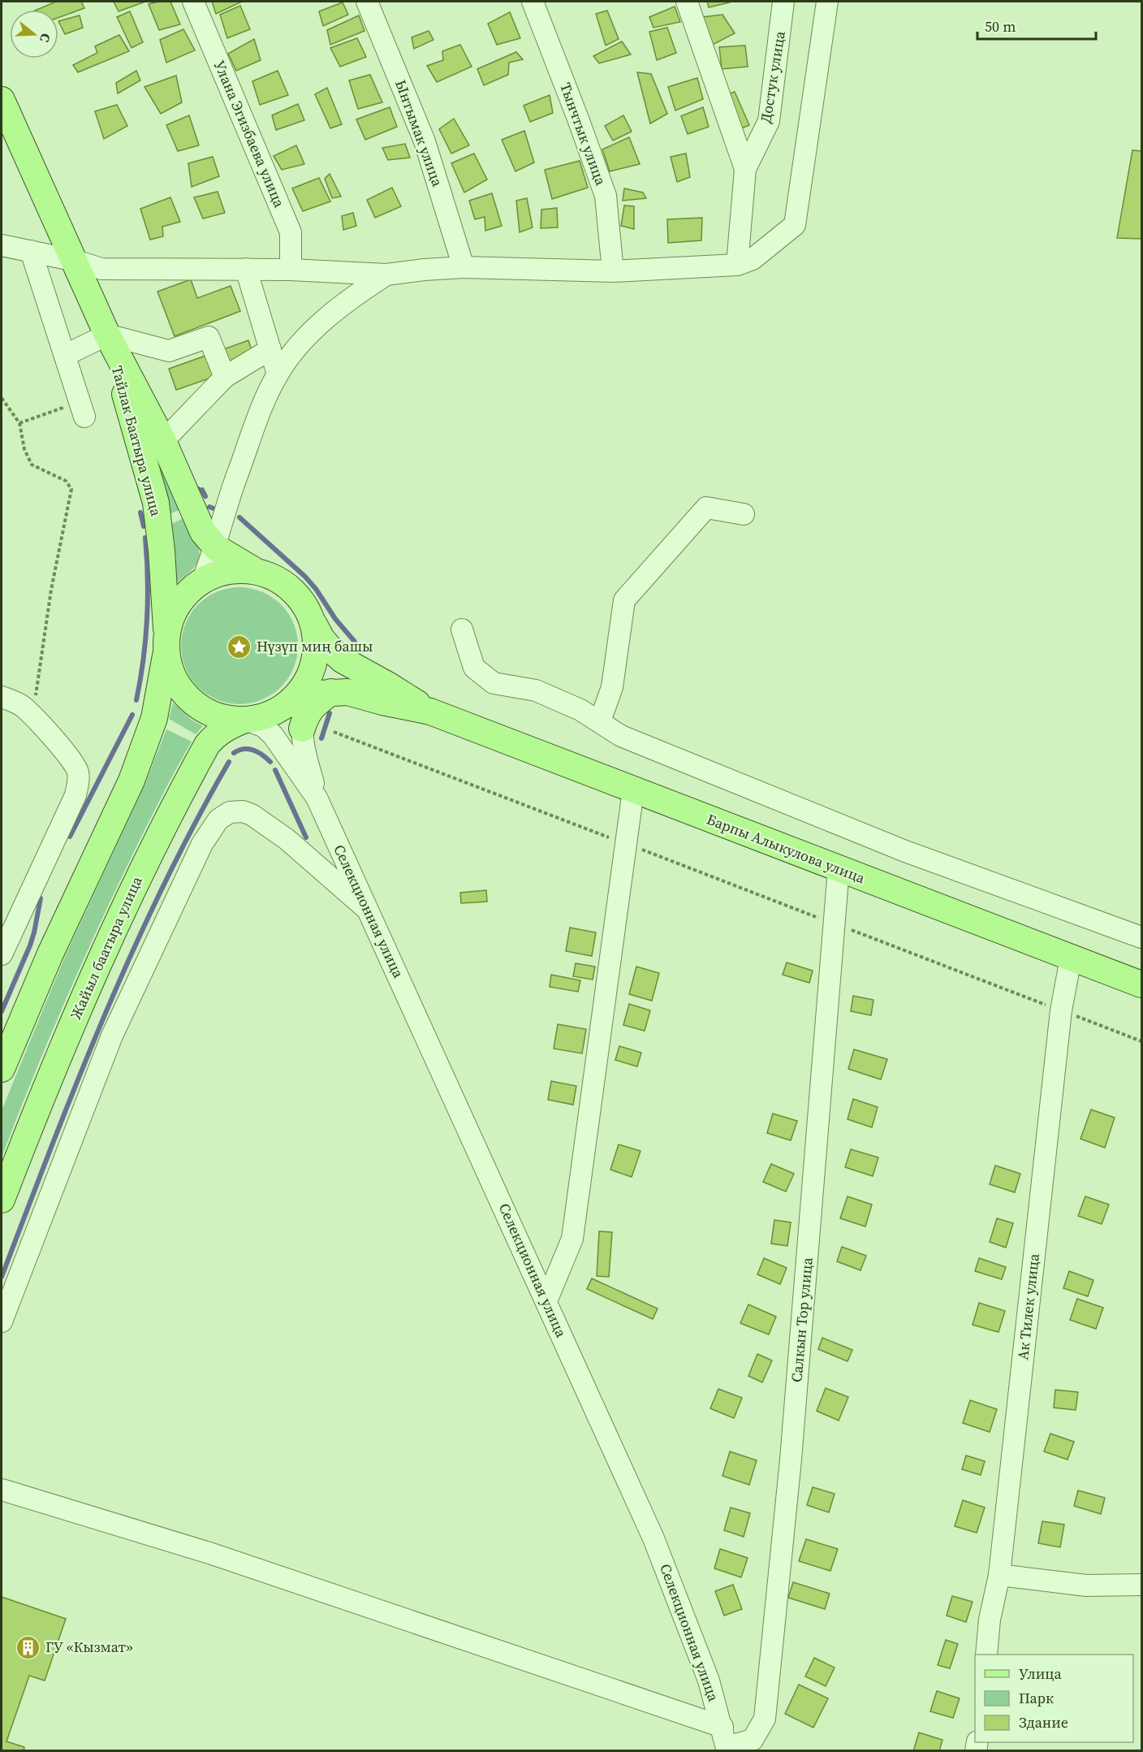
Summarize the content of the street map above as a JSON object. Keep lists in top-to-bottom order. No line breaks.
{"streets":{"main road":["Тайлак Баатыра улица","Барпы Алыкулова улица","Жайыл баатыра улица"],"street":["Достук улица","Ынтымак улица","Улана Эгизбаева улица","Тынчтык улица","Селекционная улица","Ак Тилек улица","Салкын Тор улица"]},"crossings":[["Тайлак Баатыра улица","Барпы Алыкулова улица"],["Тайлак Баатыра улица","Селекционная улица"],["Тайлак Баатыра улица","Жайыл баатыра улица"],["Барпы Алыкулова улица","Селекционная улица"],["Барпы Алыкулова улица","Жайыл баатыра улица"],["Барпы Алыкулова улица","Ак Тилек улица"],["Барпы Алыкулова улица","Салкын Тор улица"],["Селекционная улица","Жайыл баатыра улица"],["Селекционная улица","Салкын Тор улица"]],"places":{"place":["Нүзүп миң башы"],"building":["ГУ «Кызмат»"]},"legend":["Улица","Парк","Здание"],"scale_bar":"50 m","north":"right"}
